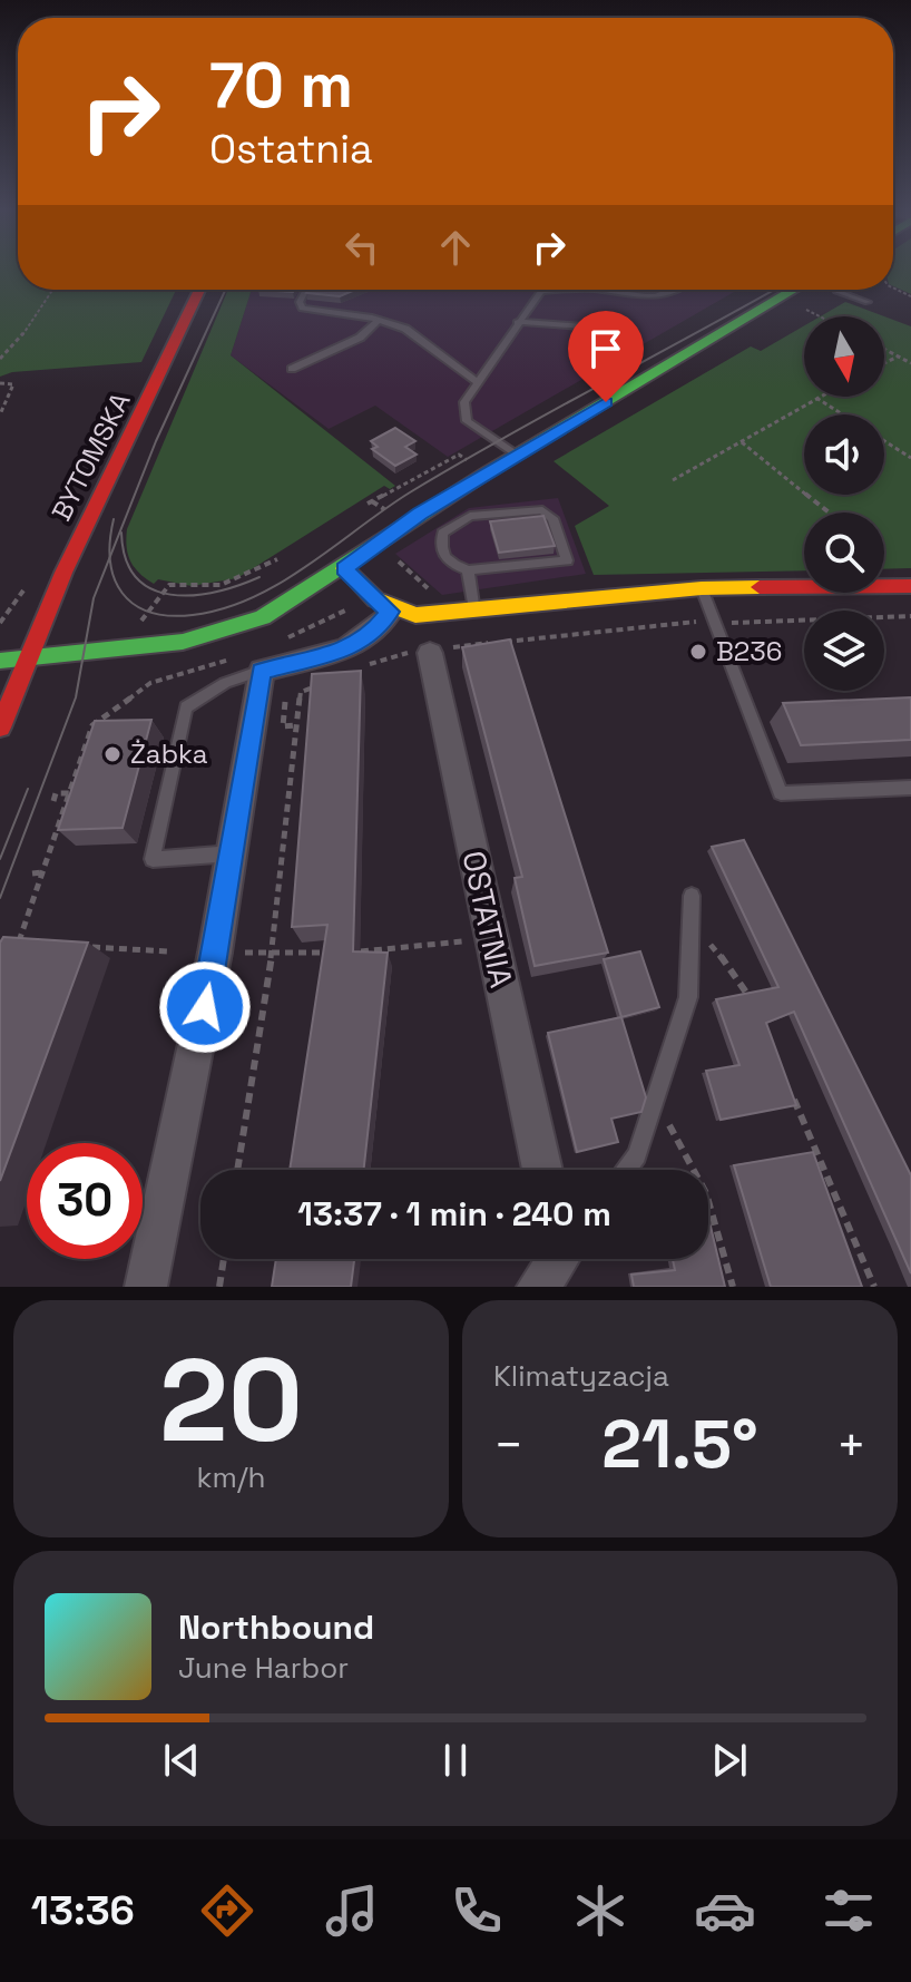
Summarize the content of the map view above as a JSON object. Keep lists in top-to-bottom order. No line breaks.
{"streets":{"street":["BYTOMSKA","OSTATNIA"]},"places":["B236","Żabka"],"north":"bottom","page":{"turn":["70 m","Ostatnia"],"limit":"30","trip":"13:37 · 1 min · 240 m","tile":[["20","km/h"],"Klimatyzacja"],"heat":["−","21.5°","+"],"song":["Northbound","June Harbor"],"tabs":"13:36"}}
